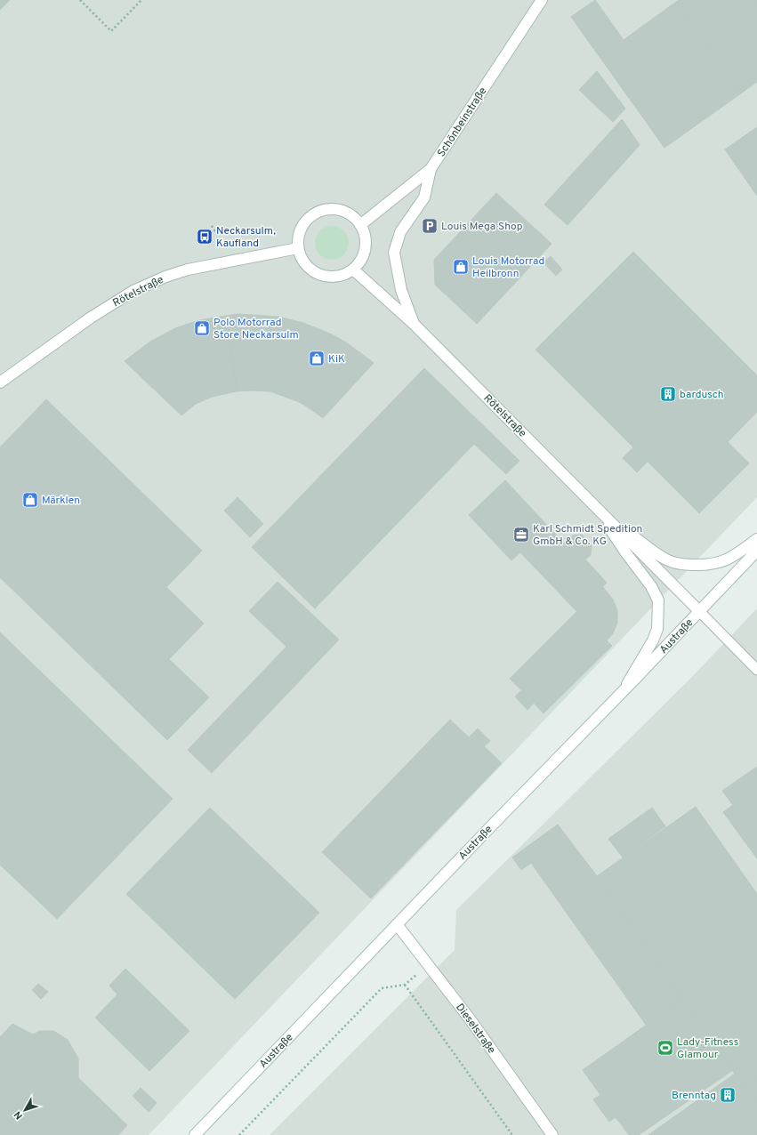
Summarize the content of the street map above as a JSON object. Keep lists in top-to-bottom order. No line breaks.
{"streets":{"street":["Schönbeinstraße","Rötelstraße","Austraße","Dieselstraße"]},"crossings":[["Schönbeinstraße","Rötelstraße"],["Rötelstraße","Austraße"],["Austraße","Dieselstraße"]],"places":{"parking":["Louis Mega Shop"],"bus stop":["Neckarsulm, Kaufland"],"shop":["Louis Motorrad Heilbronn","Polo Motorrad Store Neckarsulm","KiK","Märklen"],"building":["bardusch","Brenntag"],"office":["Karl Schmidt Spedition GmbH & Co. KG"],"sports":["Lady-Fitness Glamour"]},"north":"bottom left"}
